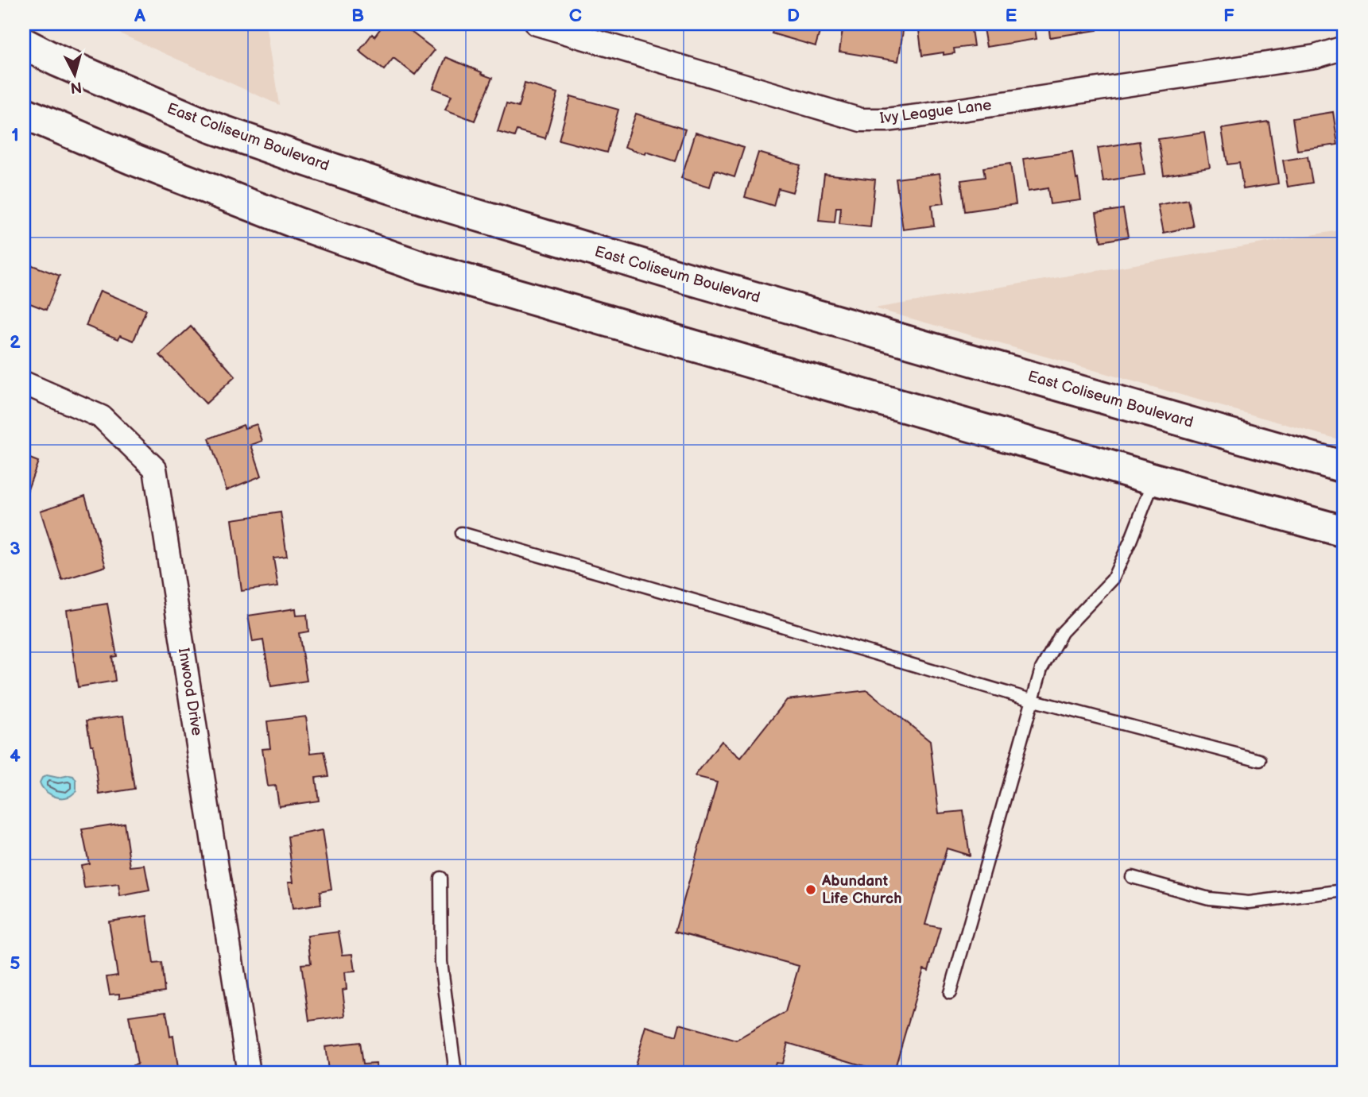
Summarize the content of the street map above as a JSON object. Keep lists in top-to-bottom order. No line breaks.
{"streets":{"highway":["East Coliseum Boulevard"],"street":["Ivy League Lane","Inwood Drive"]},"places":["Abundant Life Church"],"north":"bottom","grid":{"columns":["A","B","C","D","E","F"],"rows":["1","2","3","4","5"]}}
